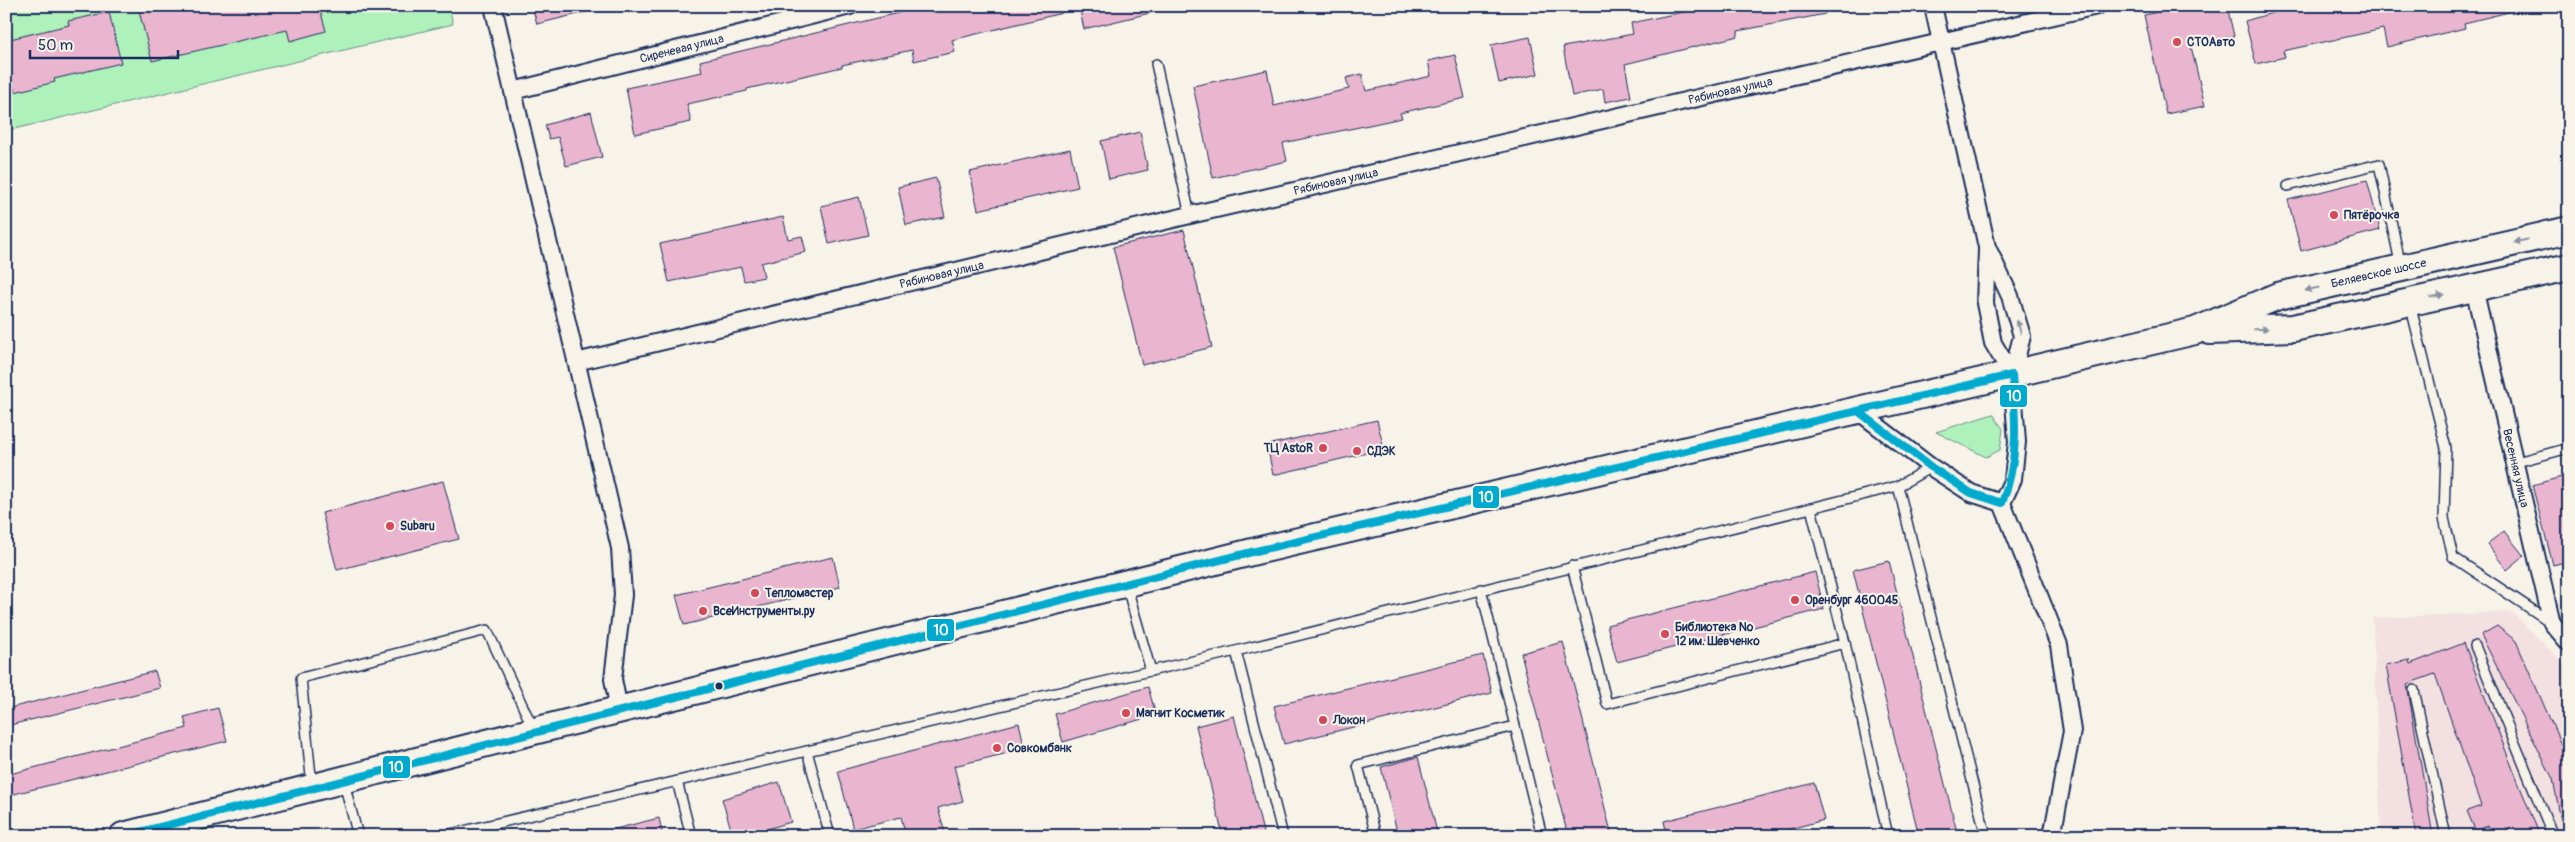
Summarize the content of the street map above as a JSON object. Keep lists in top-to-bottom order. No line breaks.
{"streets":{"main road":["Беляевское шоссе"],"street":["Сиреневая улица","Рябиновая улица","Весенняя улица"]},"crossings":[["Беляевское шоссе","Весенняя улица"]],"places":["СТОАвто","Пятёрочка","ТЦ AstoR","СДЭК","Subaru","Тепломастер","Оренбург 460045","ВсеИнструменты.ру","Библиотека № 12 им. Шевченко","Магнит Косметик","Локон","Совкомбанк"],"lines":["transit line 10"],"scale_bar":"50 m"}
